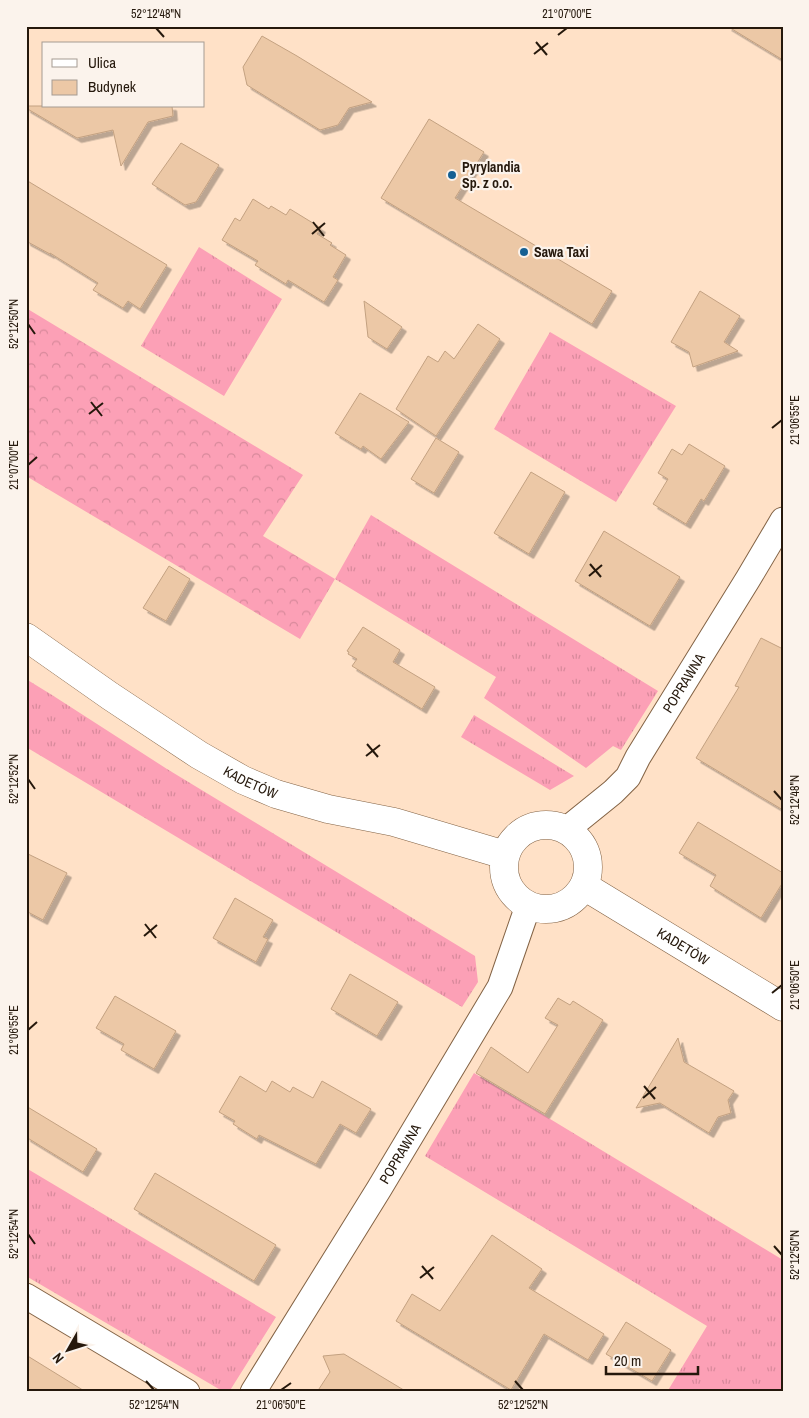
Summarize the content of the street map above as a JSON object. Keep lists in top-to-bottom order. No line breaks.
{"streets":{"street":["POPRAWNA","KADETÓW"]},"crossings":[["POPRAWNA","KADETÓW"]],"places":["Pyrylandia Sp. z o.o.","Sawa Taxi"],"legend":["Ulica","Budynek"],"scale_bar":"20 m","north":"bottom left","coordinates":["52°12'48\"N","21°07'00\"E","52°12'50\"N","21°06'55\"E","52°12'52\"N","21°06'50\"E","52°12'54\"N"]}
